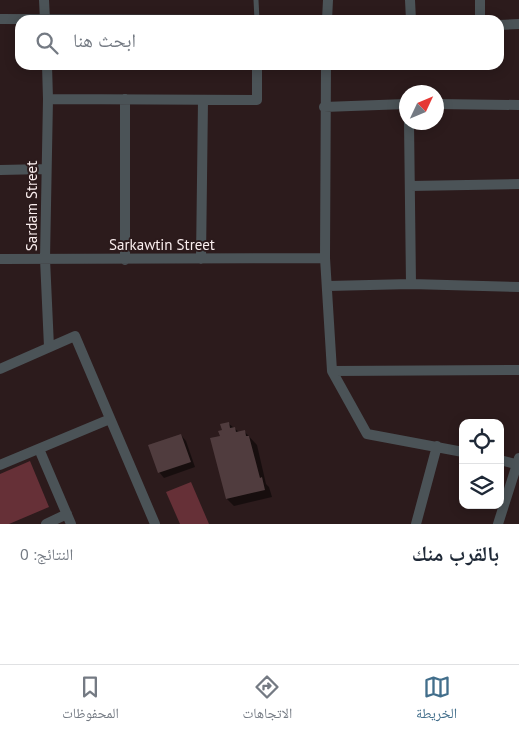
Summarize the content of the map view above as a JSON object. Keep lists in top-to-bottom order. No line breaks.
{"streets":{"street":["Sardam Street","Sarkawtin Street"]},"crossings":[["Sardam Street","Sarkawtin Street"]],"north":"top right","page":{"search":"ابحث هنا","heading":["بالقرب منك","النتائج: 0"],"nav":["الخريطة","الاتجاهات","المحفوظات"]}}
